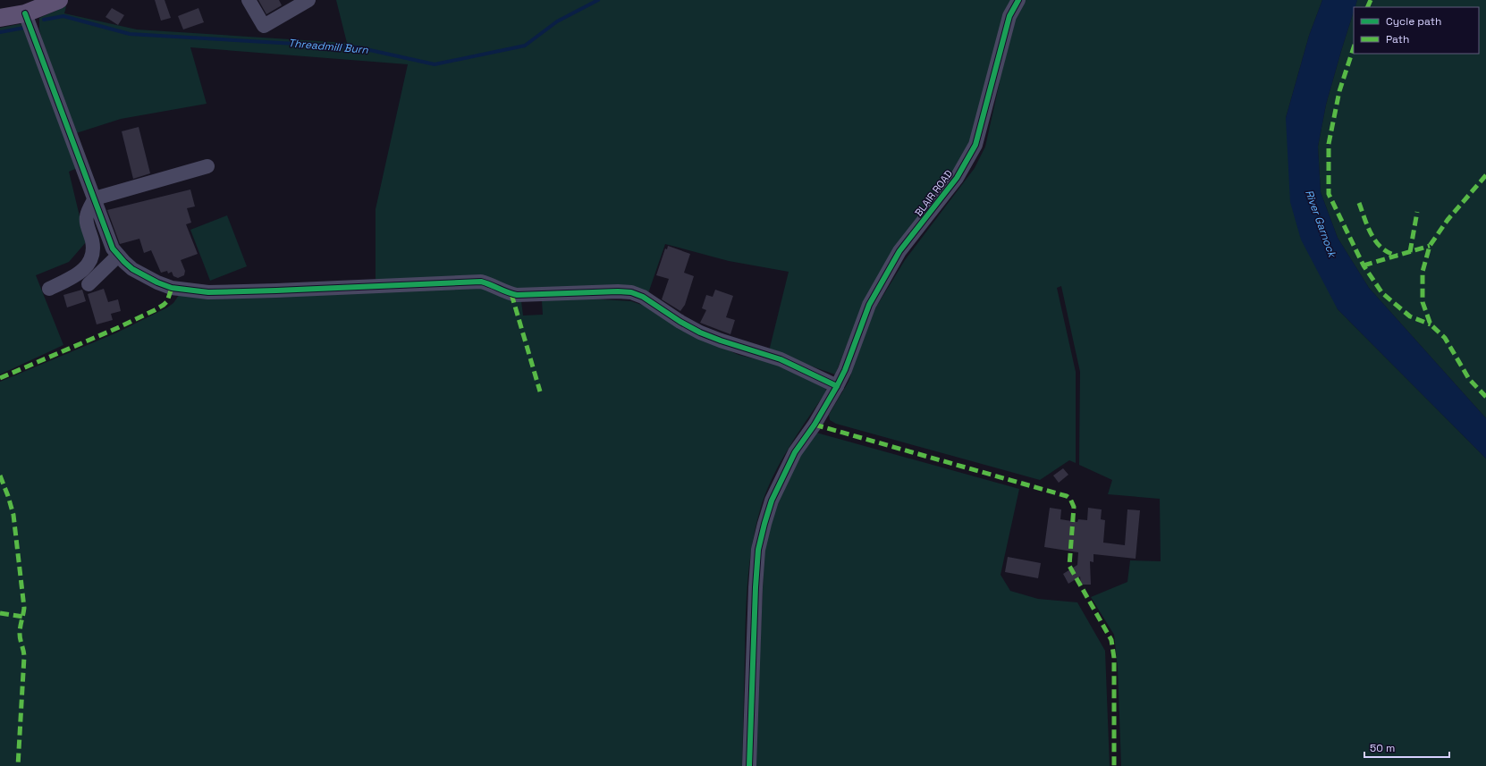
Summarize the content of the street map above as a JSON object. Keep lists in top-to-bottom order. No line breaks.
{"streets":{"street":["BLAIR ROAD"]},"water":["Threadmill Burn","River Garnock"],"legend":["Cycle path","Path"],"scale_bar":"50 m"}
